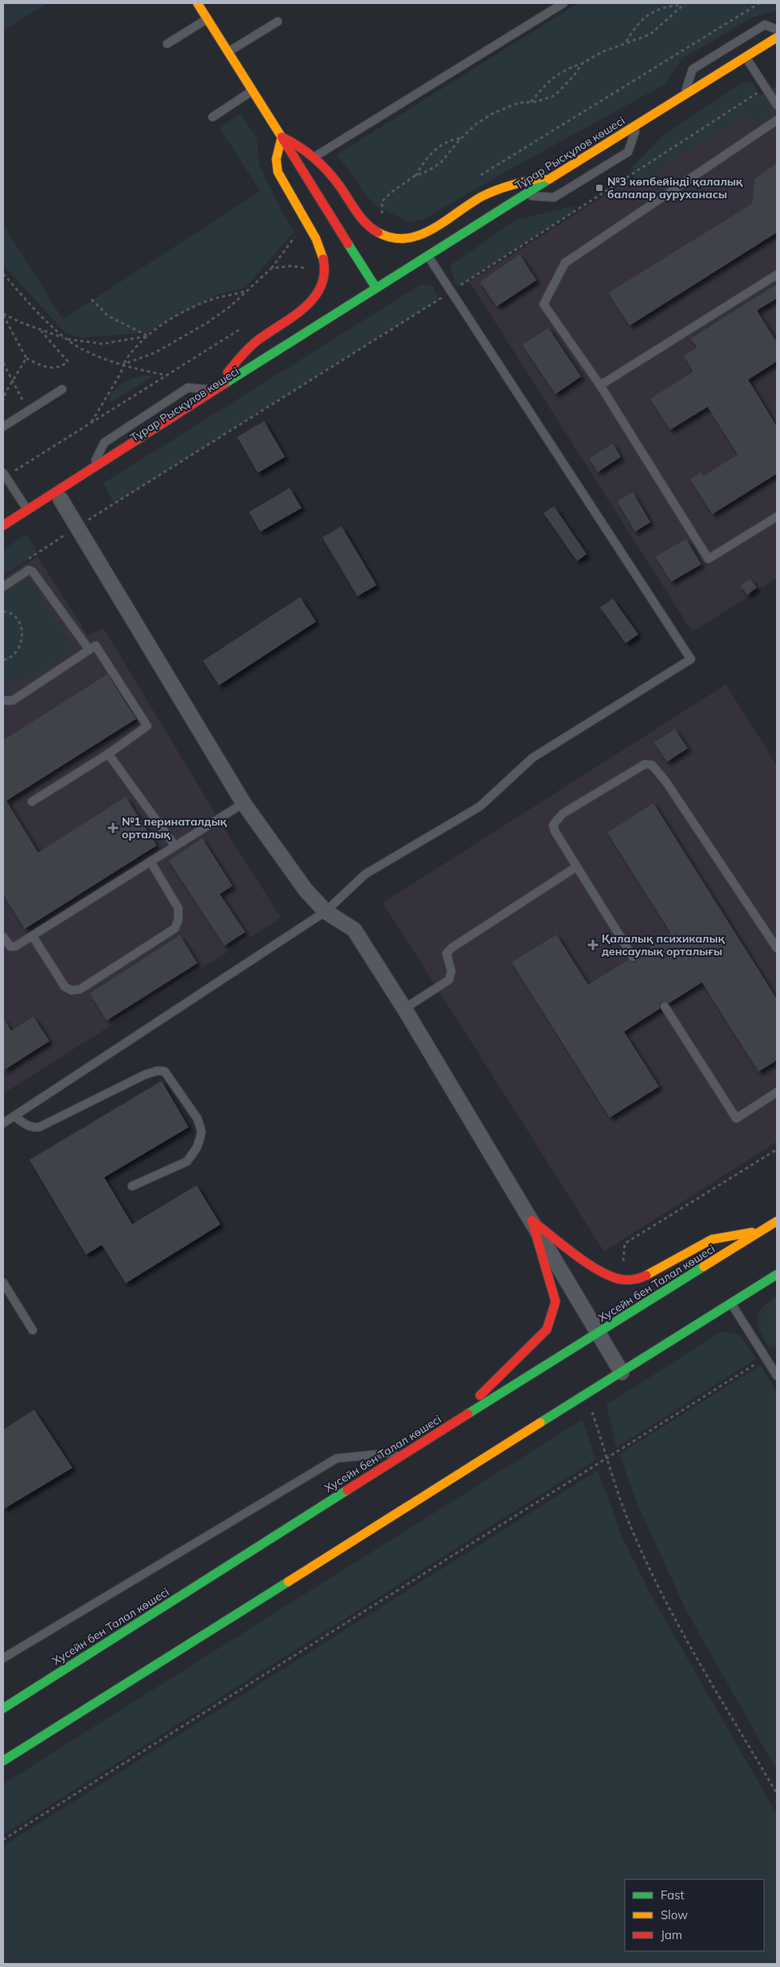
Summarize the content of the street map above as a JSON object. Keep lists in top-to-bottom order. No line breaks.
{"streets":{"street":["Тұрар Рысқұлов көшесі","Хусейн бен Талал көшесі"]},"places":{"transit":["№3 көпбейінді қалалық балалар ауруханасы"],"health":["№1 перинаталдық орталық","Қалалық психикалық денсаулық орталығы"]},"legend":["Fast","Slow","Jam"]}
